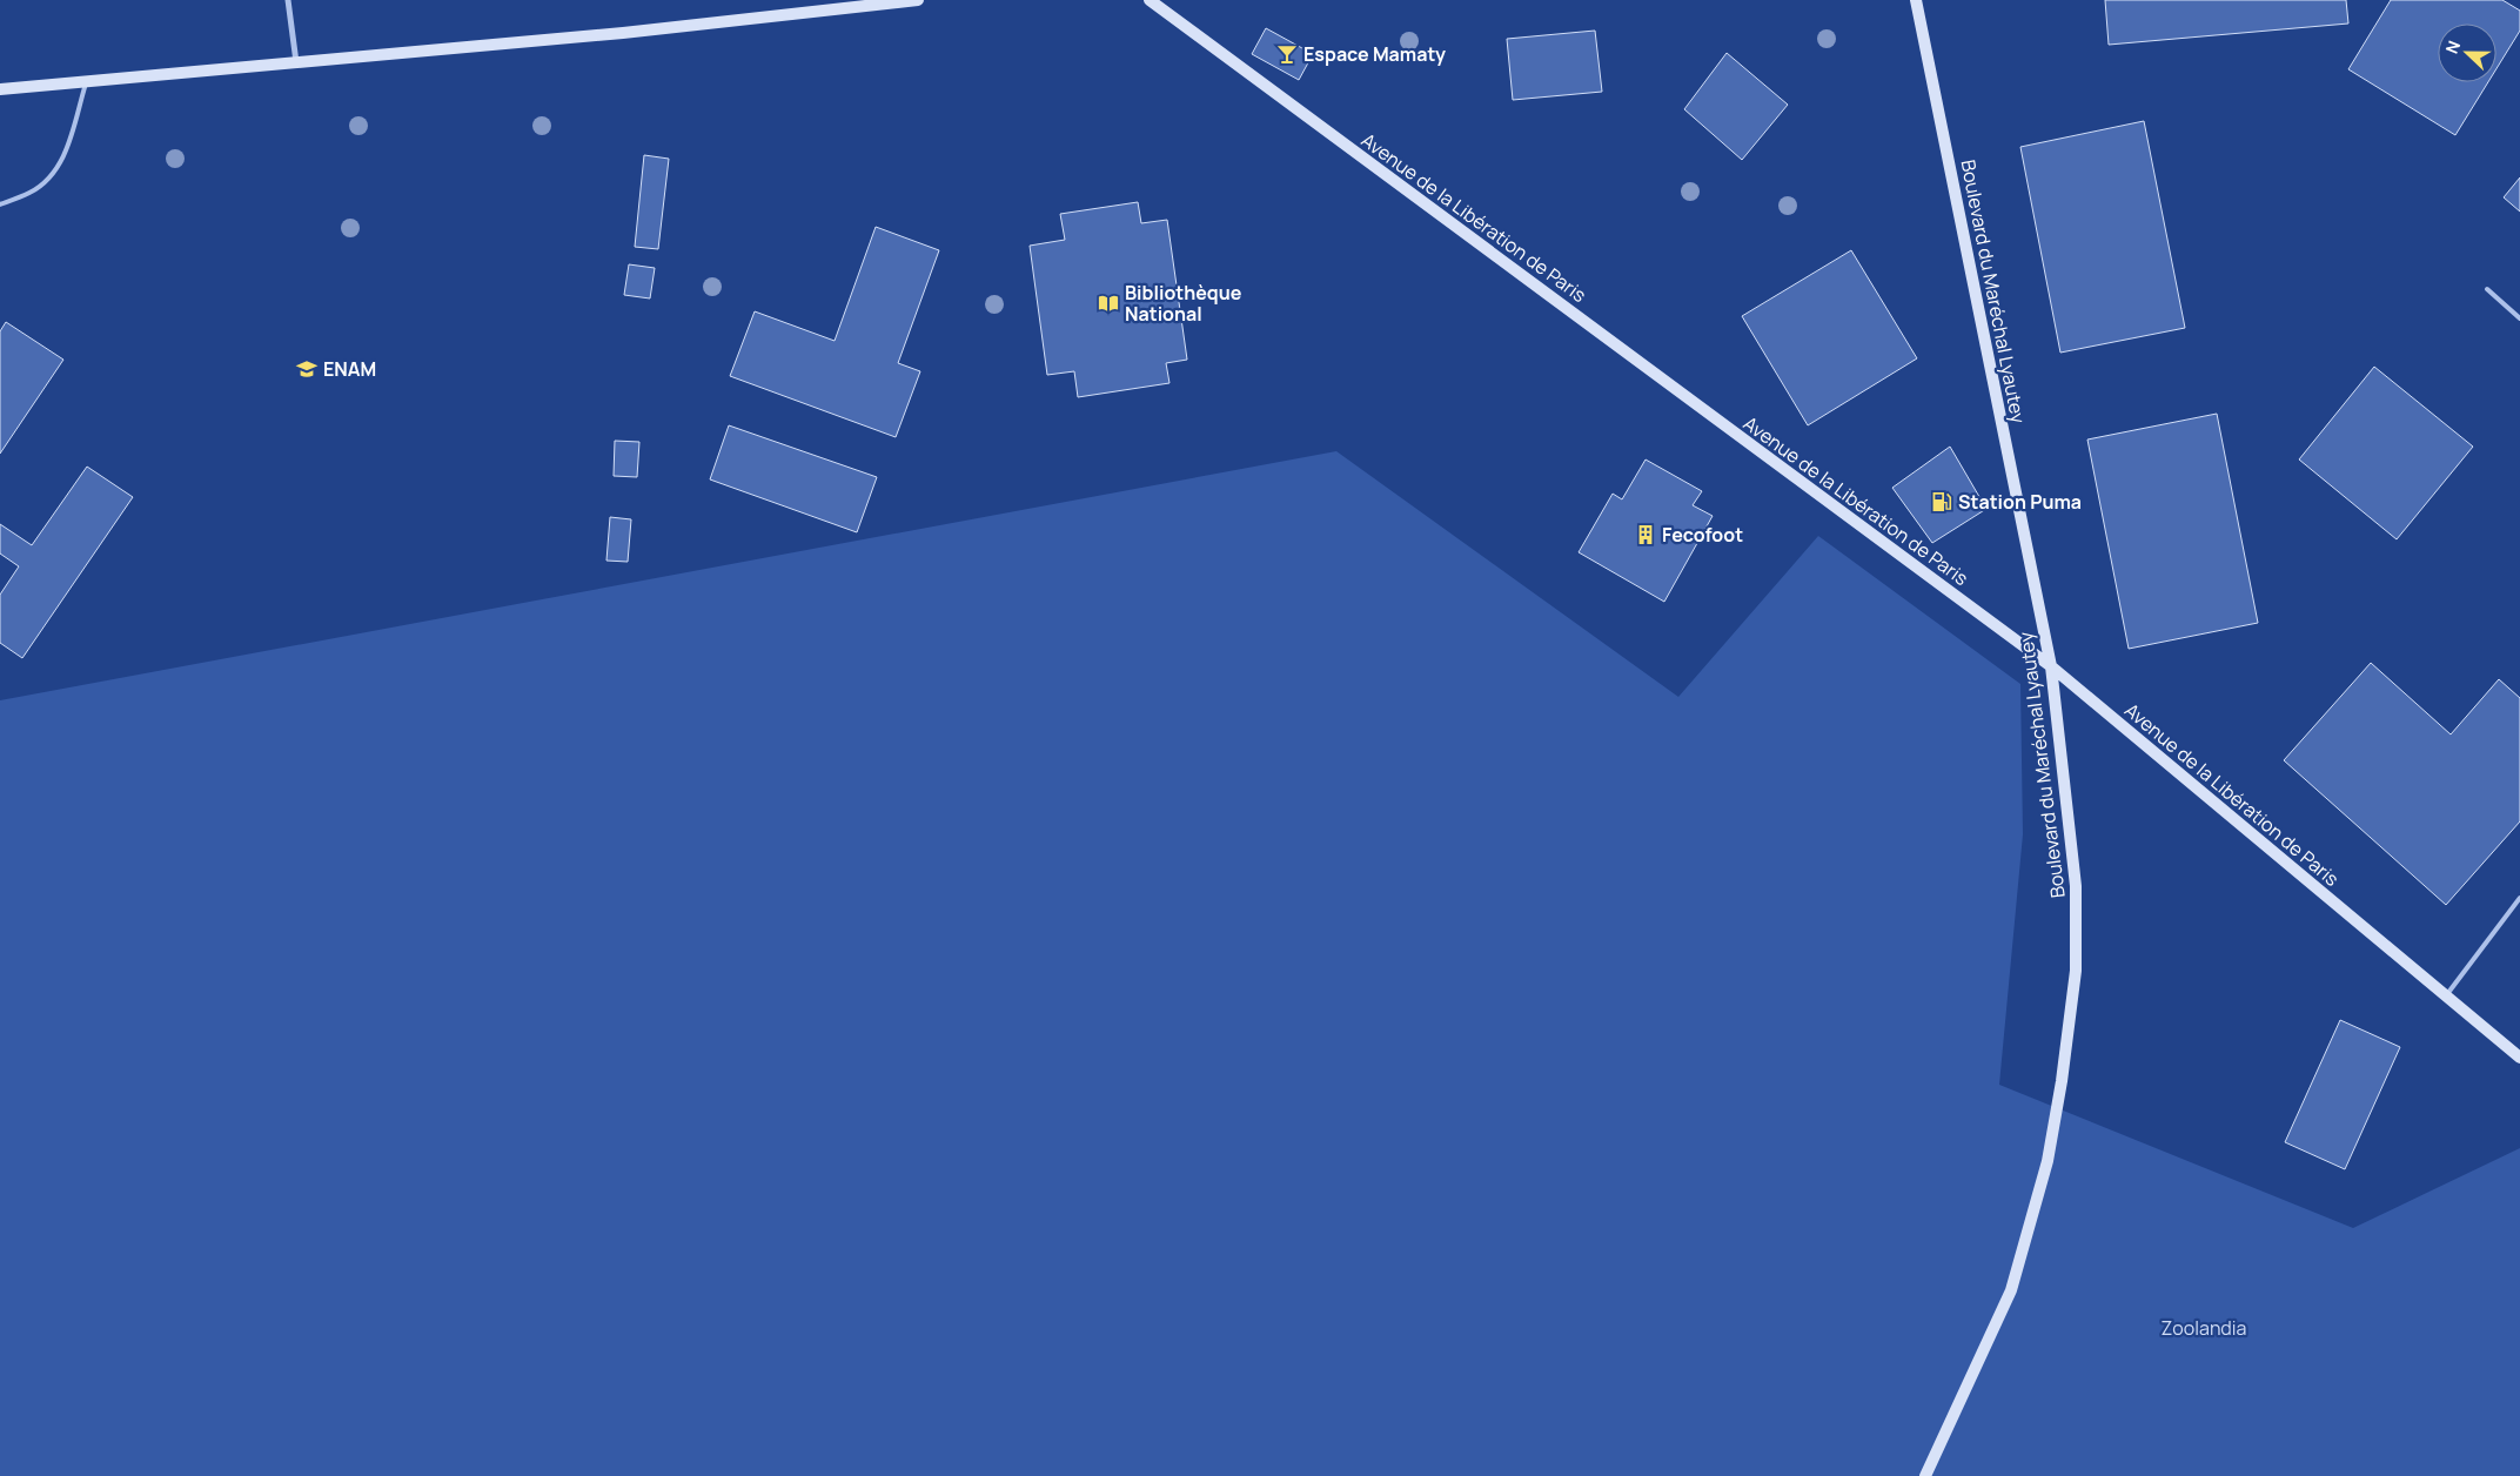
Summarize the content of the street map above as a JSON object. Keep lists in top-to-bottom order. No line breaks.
{"streets":{"main road":["Avenue de la Libération de Paris","Boulevard du Maréchal Lyautey"]},"crossings":[["Avenue de la Libération de Paris","Boulevard du Maréchal Lyautey"]],"parks":["Zoolandia"],"places":{"bar":["Espace Mamaty"],"library":["Bibliothèque National"],"school or university":["ENAM"],"fuel station":["Station Puma"],"building":["Fecofoot"]},"north":"left"}
